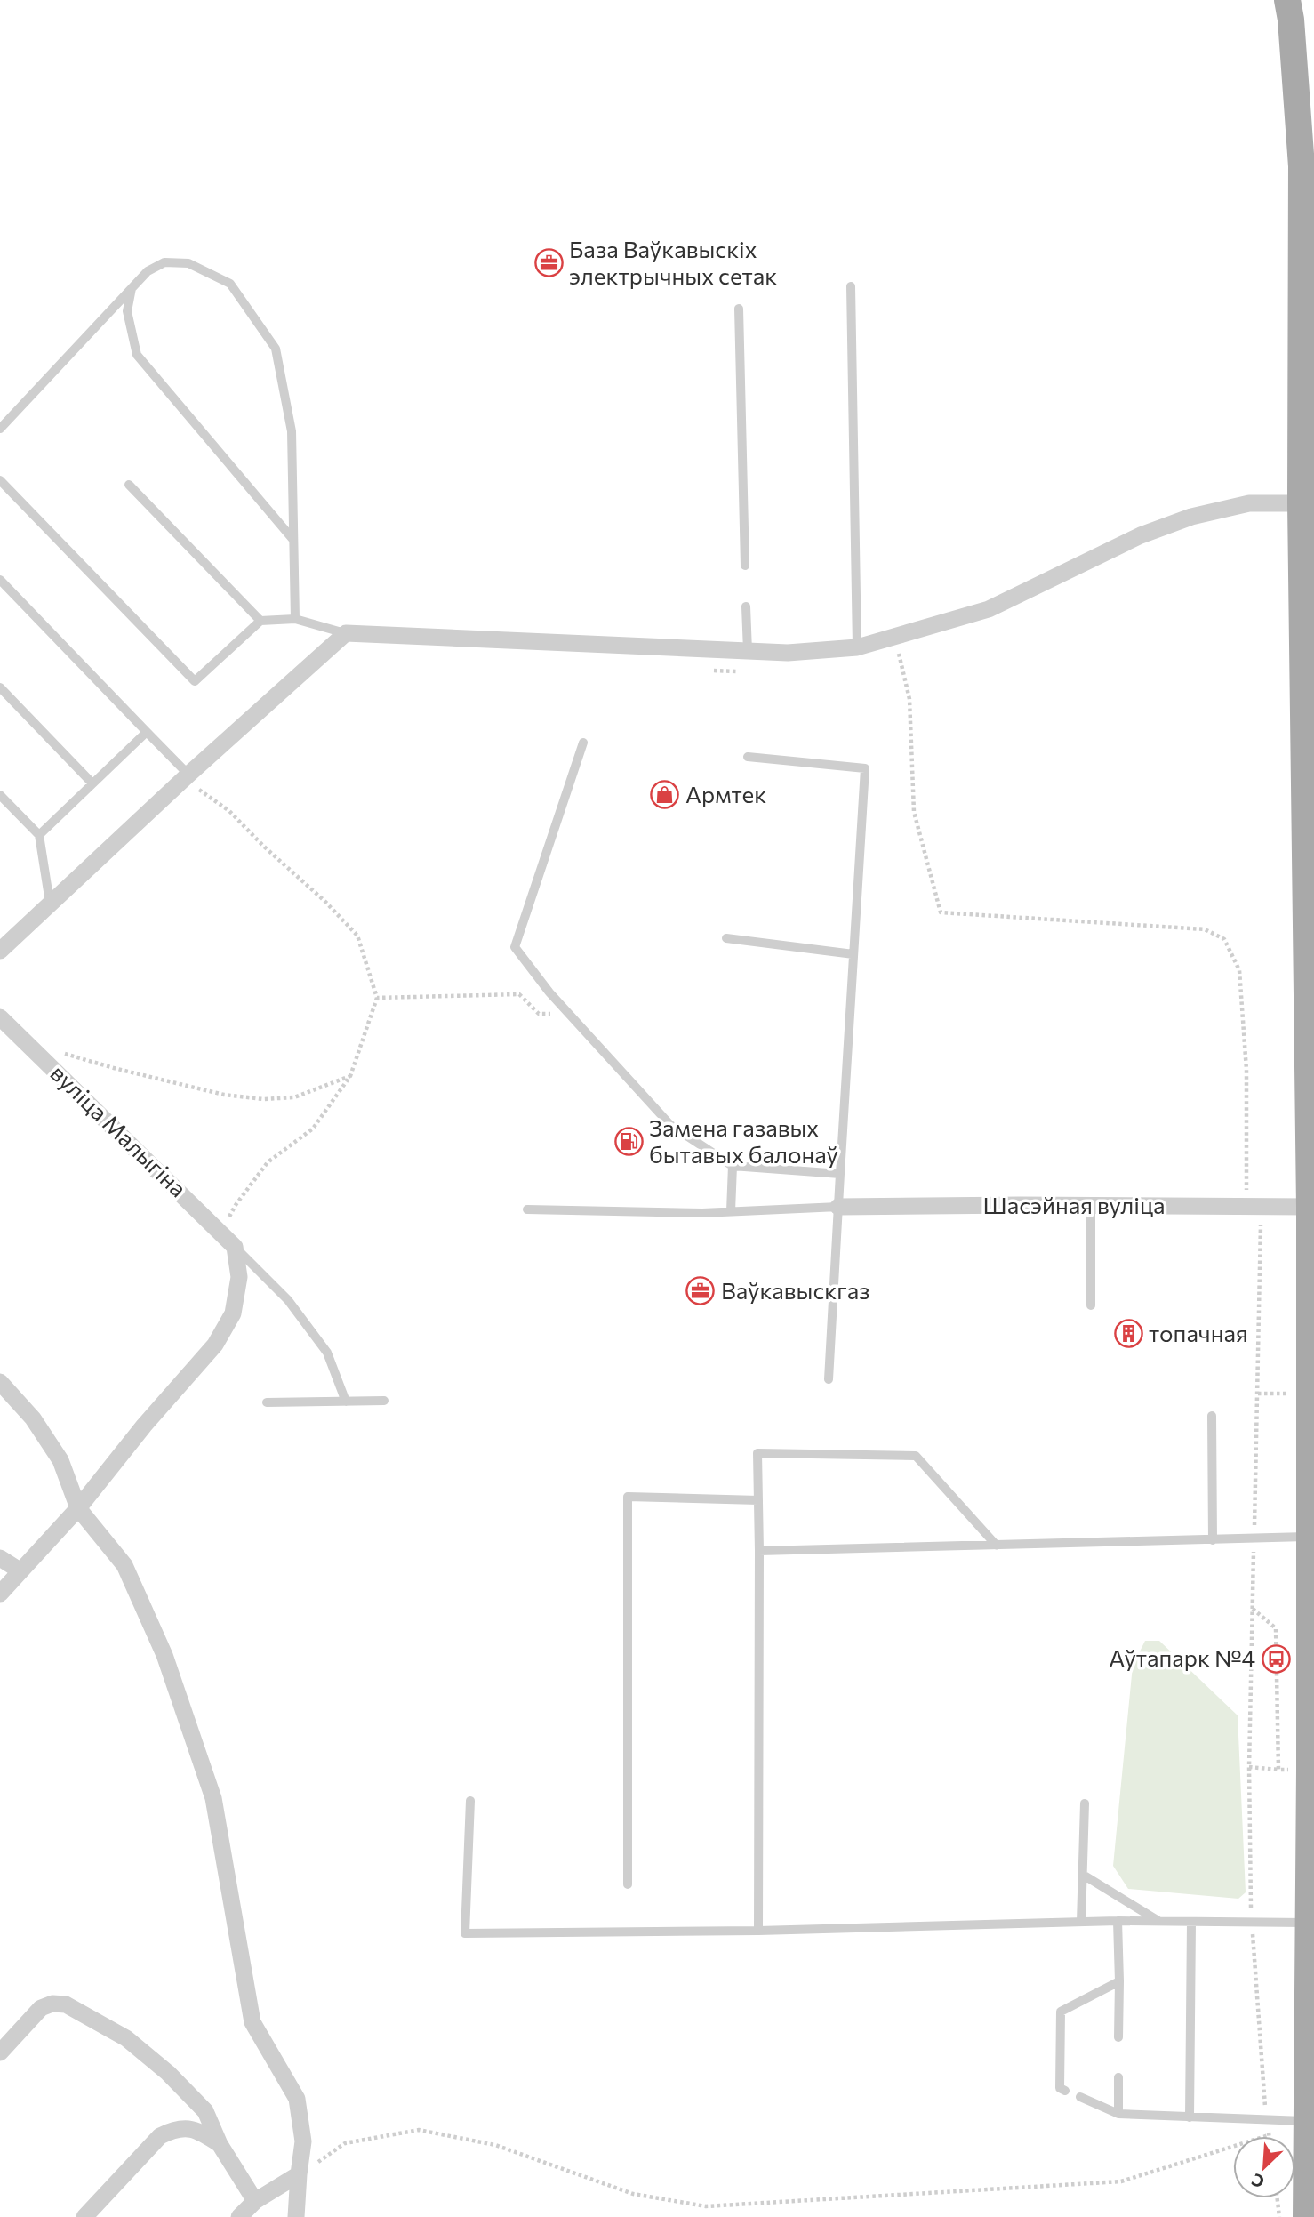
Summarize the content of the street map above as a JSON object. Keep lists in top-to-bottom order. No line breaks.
{"streets":{"street":["вуліца Малыгіна","Шасэйная вуліца"]},"places":{"office":["База Ваўкавыскіх электрычных сетак","Ваўкавыскгаз"],"shop":["Армтек"],"fuel station":["Замена газавых бытавых балонаў"],"building":["топачная"],"bus stop":["Аўтапарк №4"]},"north":"bottom left"}
